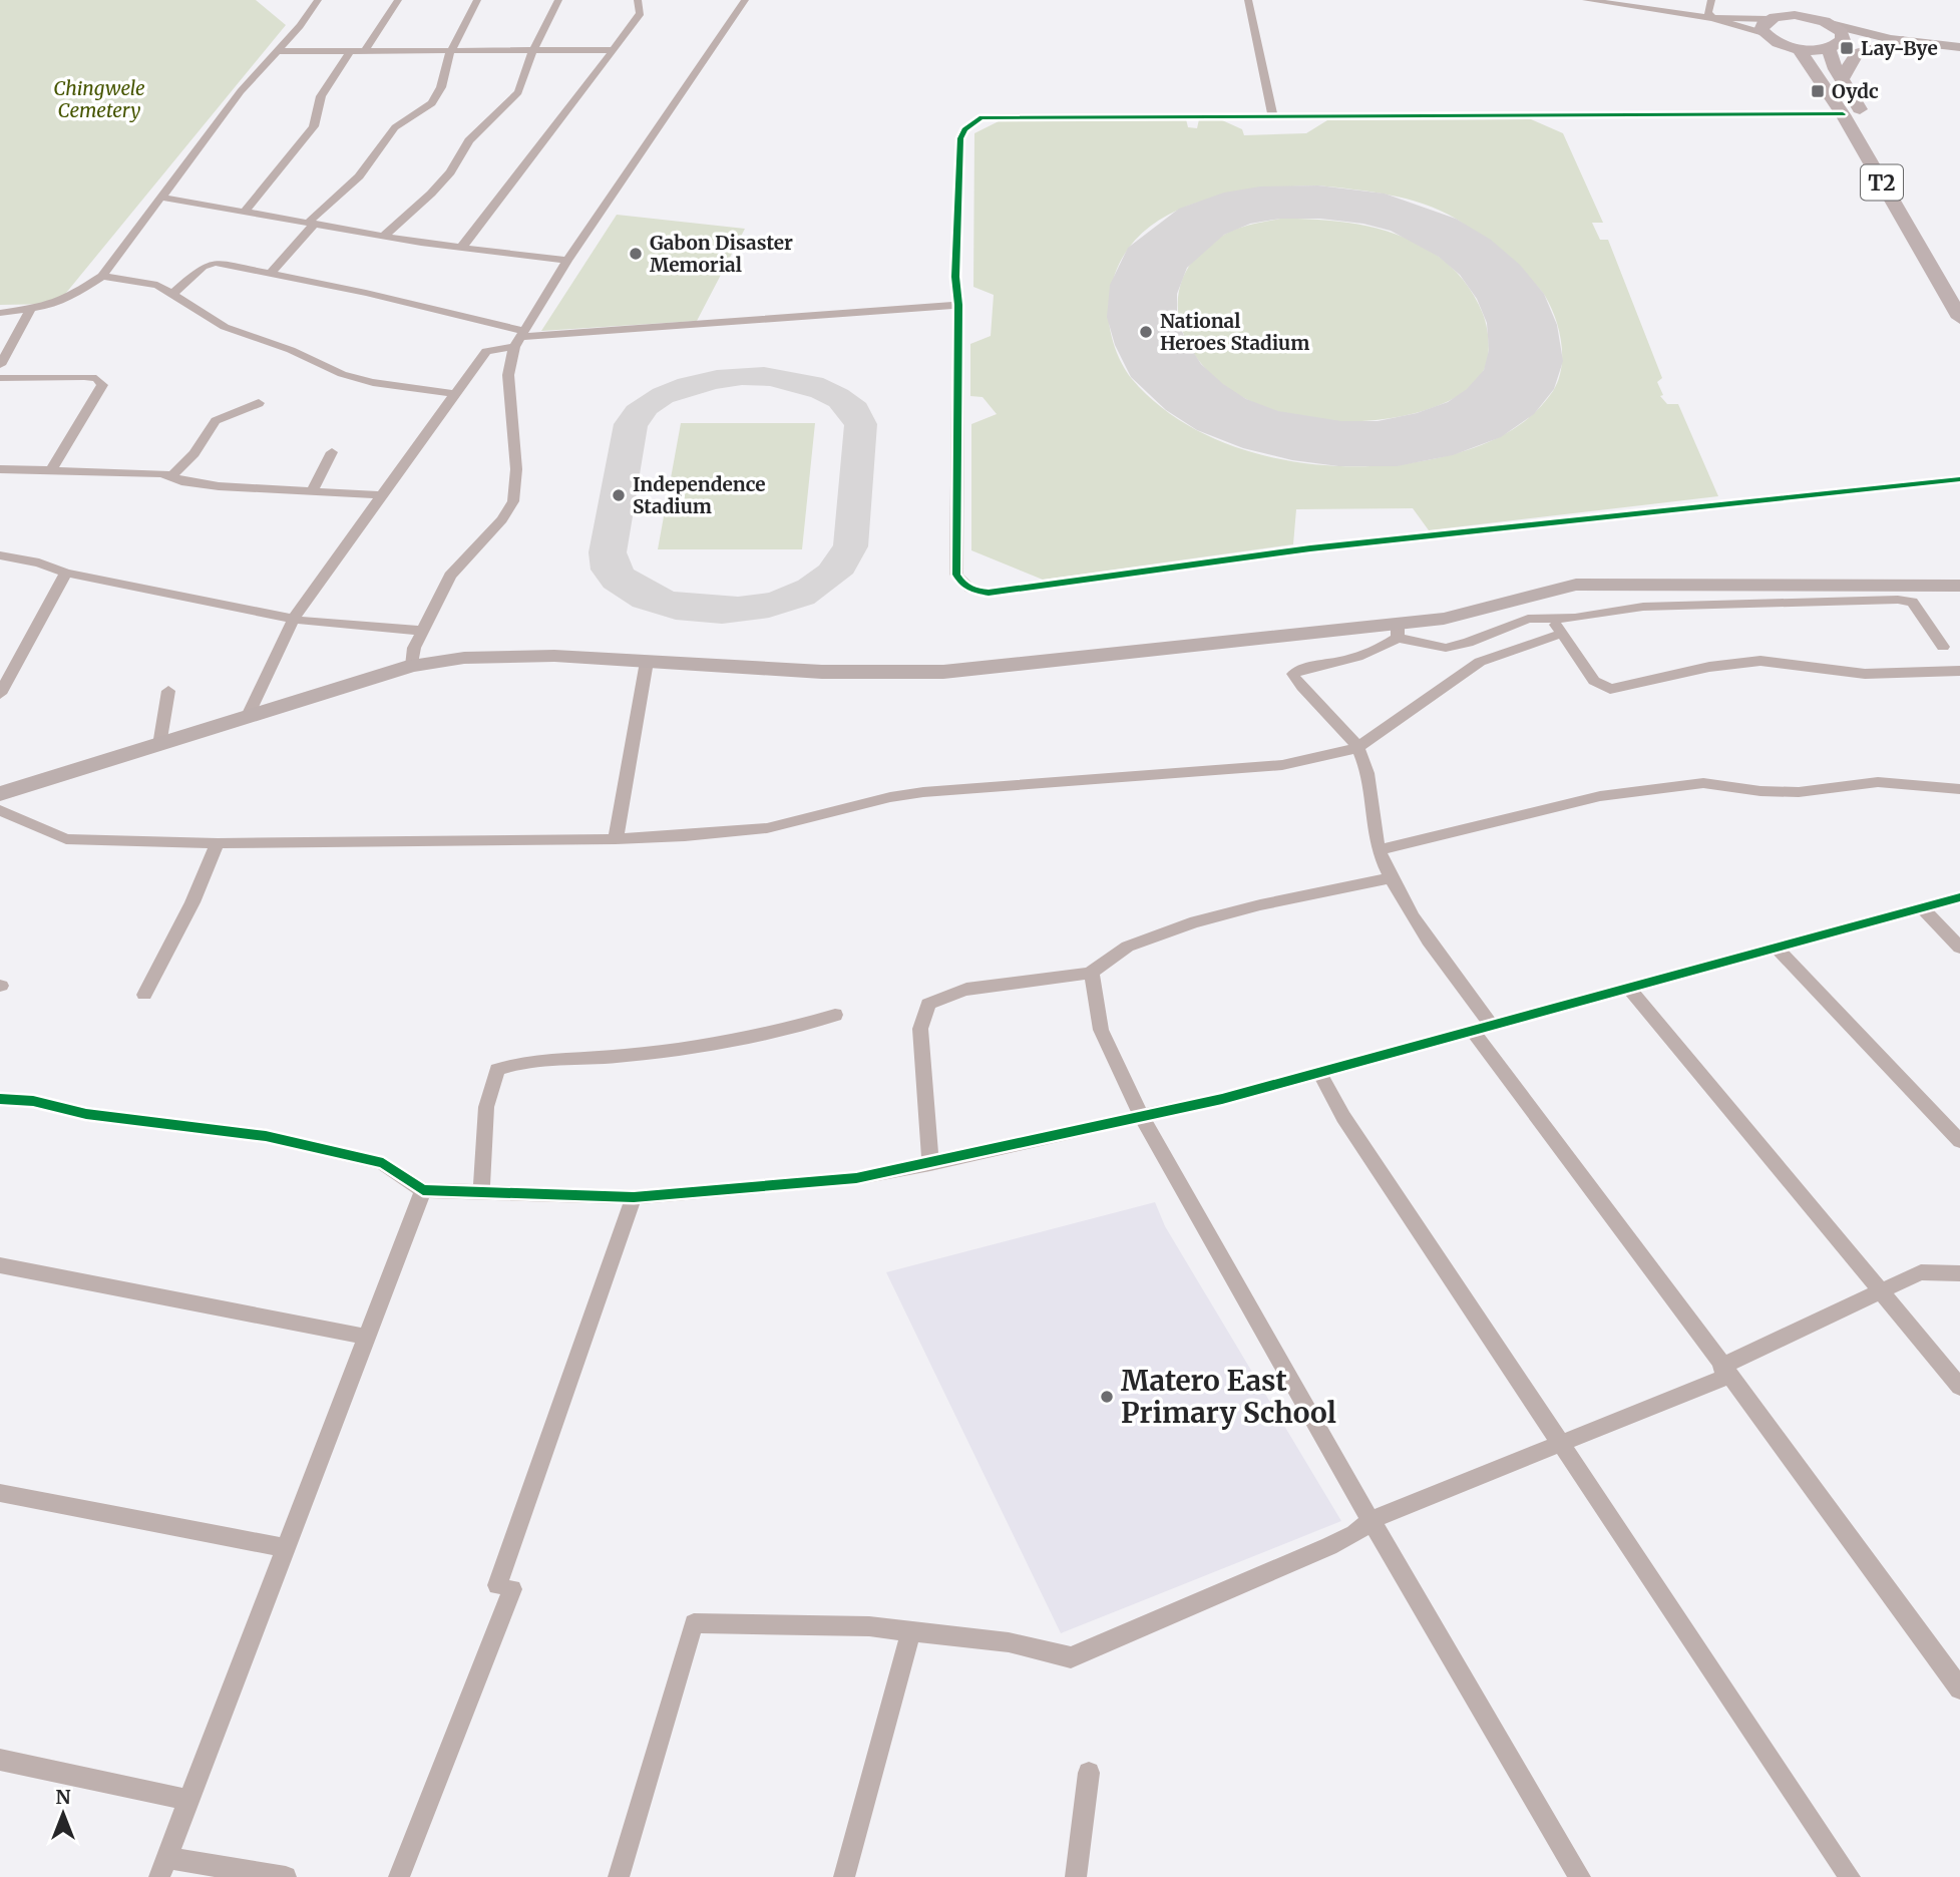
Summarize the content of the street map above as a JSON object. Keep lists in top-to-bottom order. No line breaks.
{"streets":{"main road":["T2"]},"parks":["Chingwele Cemetery"],"places":{"transit":["Lay-Bye","Oydc"],"other":["Gabon Disaster Memorial","National Heroes Stadium","Independence Stadium","Matero East Primary School"]},"north":"top"}
